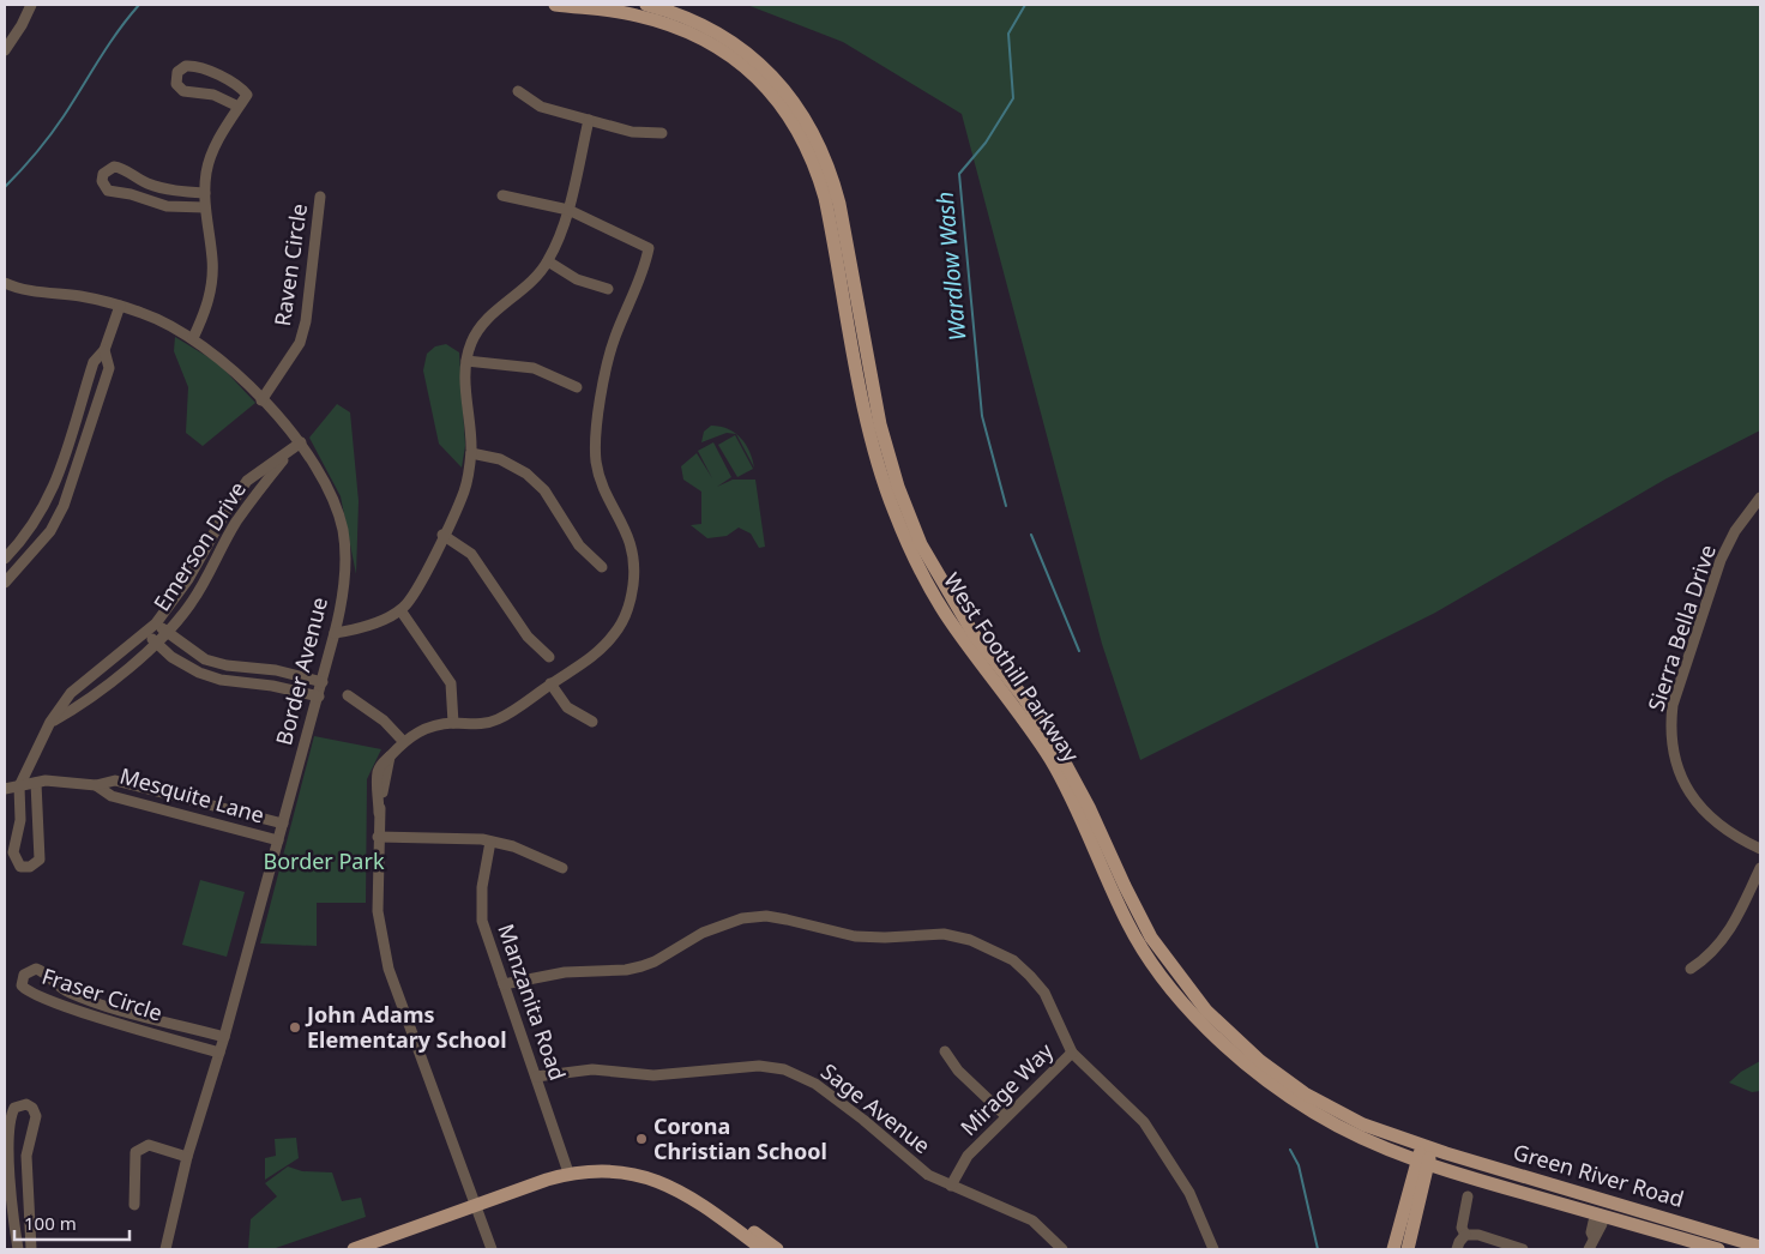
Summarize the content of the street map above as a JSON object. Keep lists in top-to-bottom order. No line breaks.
{"streets":{"main road":["West Foothill Parkway","Green River Road"],"street":["Raven Circle","Emerson Drive","Sierra Bella Drive","Border Avenue","Mesquite Lane","Fraser Circle","Manzanita Road","Mirage Way","Sage Avenue"]},"crossings":[["Raven Circle","Border Avenue"],["Emerson Drive","Border Avenue"],["Emerson Drive","Mesquite Lane"],["West Foothill Parkway","Green River Road"],["Border Avenue","Mesquite Lane"],["Border Avenue","Fraser Circle"],["Manzanita Road","Sage Avenue"],["Mirage Way","Sage Avenue"]],"water":["Wardlow Wash"],"parks":["Border Park"],"places":["John Adams Elementary School","Corona Christian School"],"scale_bar":"100 m"}
